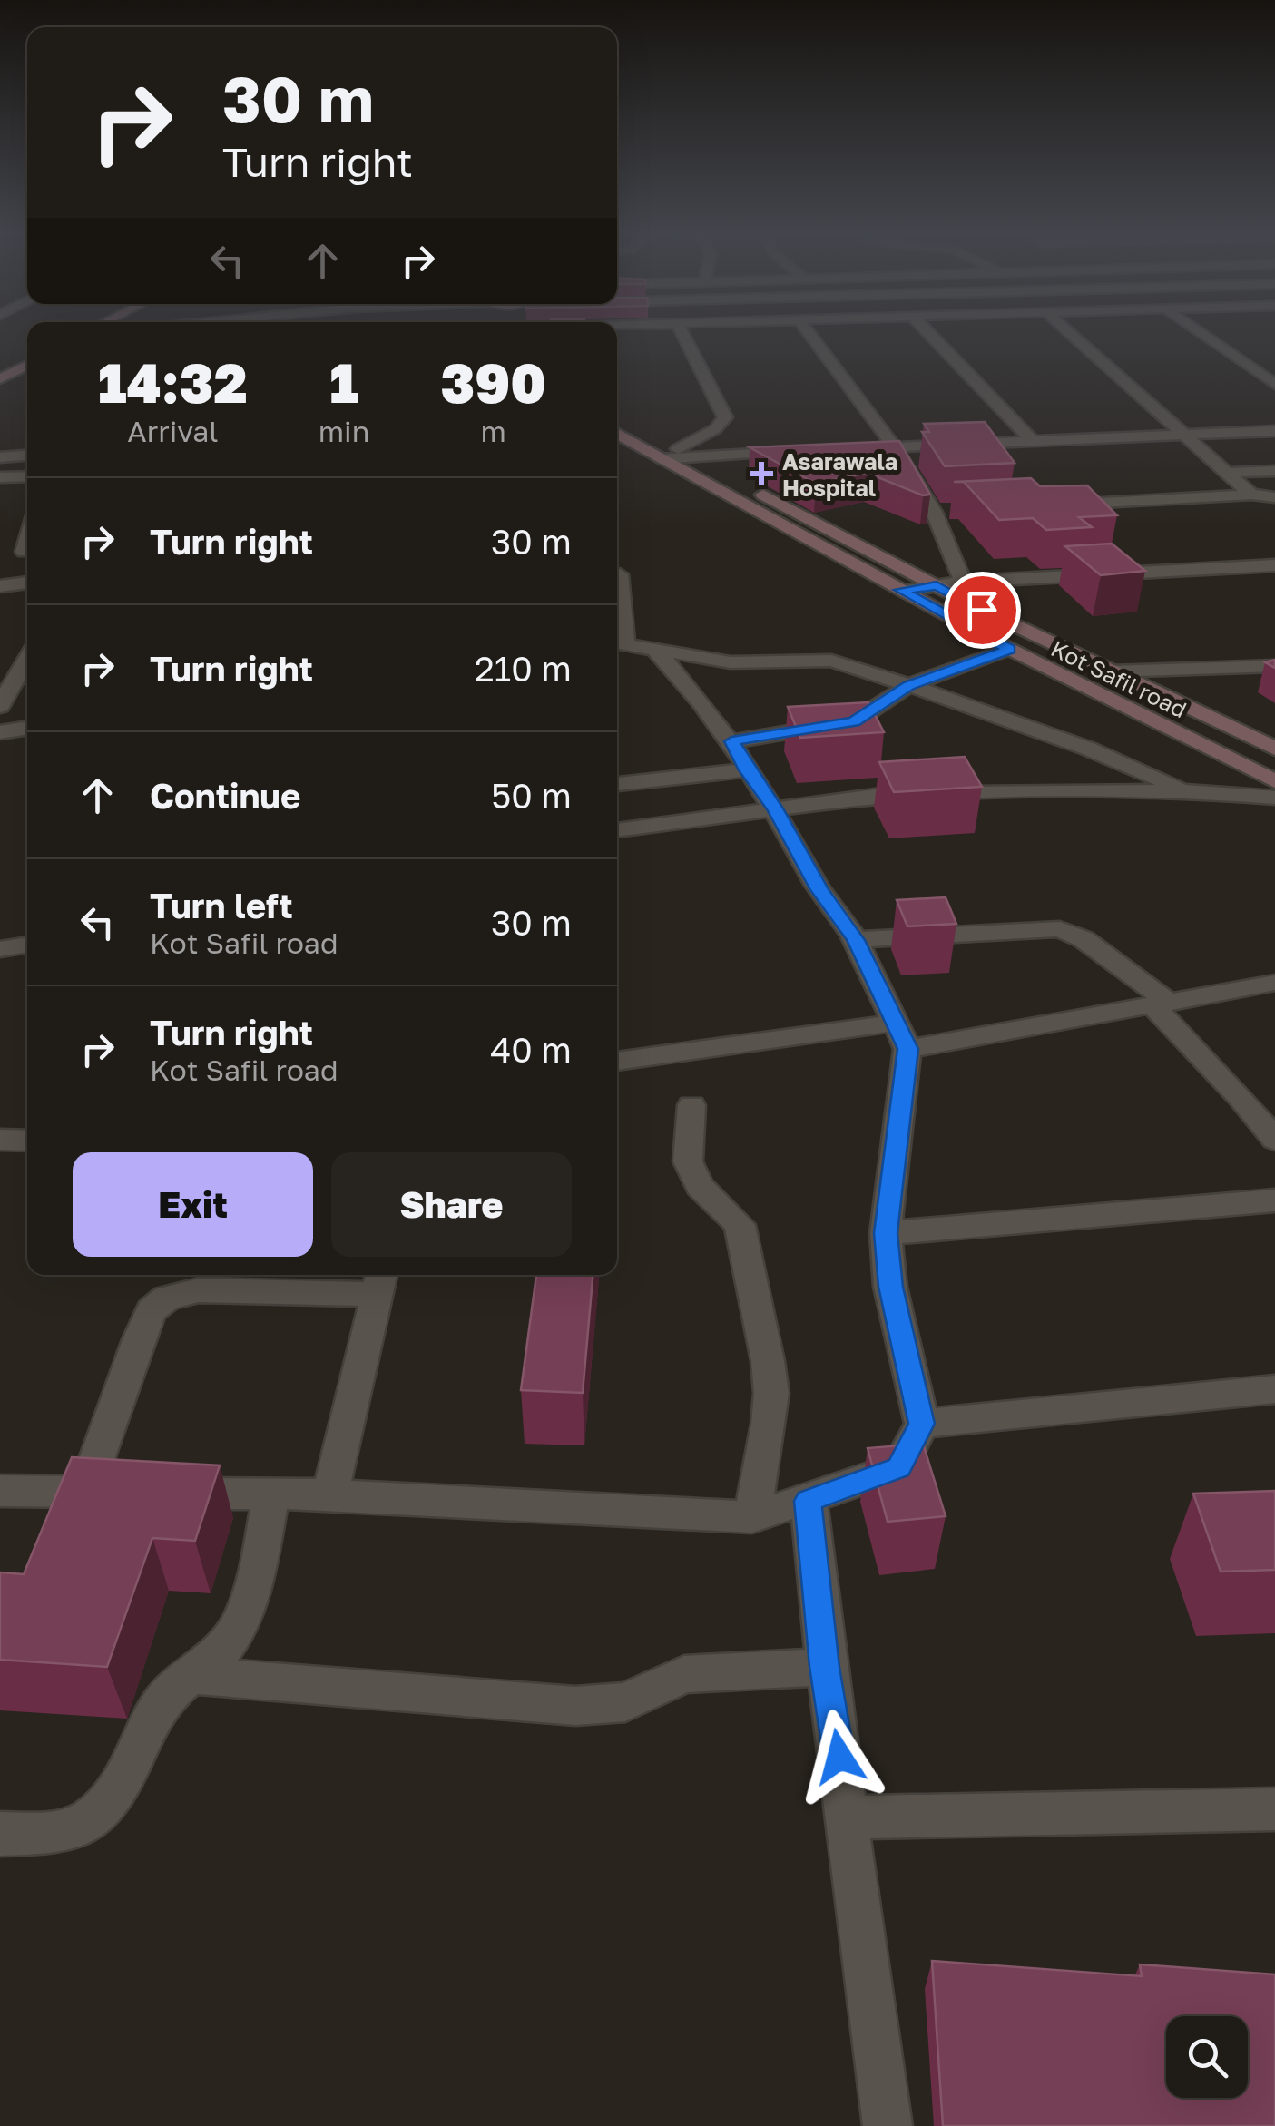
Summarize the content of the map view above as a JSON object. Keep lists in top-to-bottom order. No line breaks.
{"streets":{"main road":["Kot Safil road"]},"places":{"health":["Asarawala Hospital"]},"page":{"turn":["30 m","Turn right"],"eta":["14:32","Arrival","1","min","390","m"],"list":[{"name":"Turn right","value":"30 m"},{"name":"Turn right","value":"210 m"},{"name":"Continue","value":"50 m"},{"name":"Turn left","note":"Kot Safil road","value":"30 m"},{"name":"Turn right","note":"Kot Safil road","value":"40 m"}],"buttons":["Exit","Share"]}}
